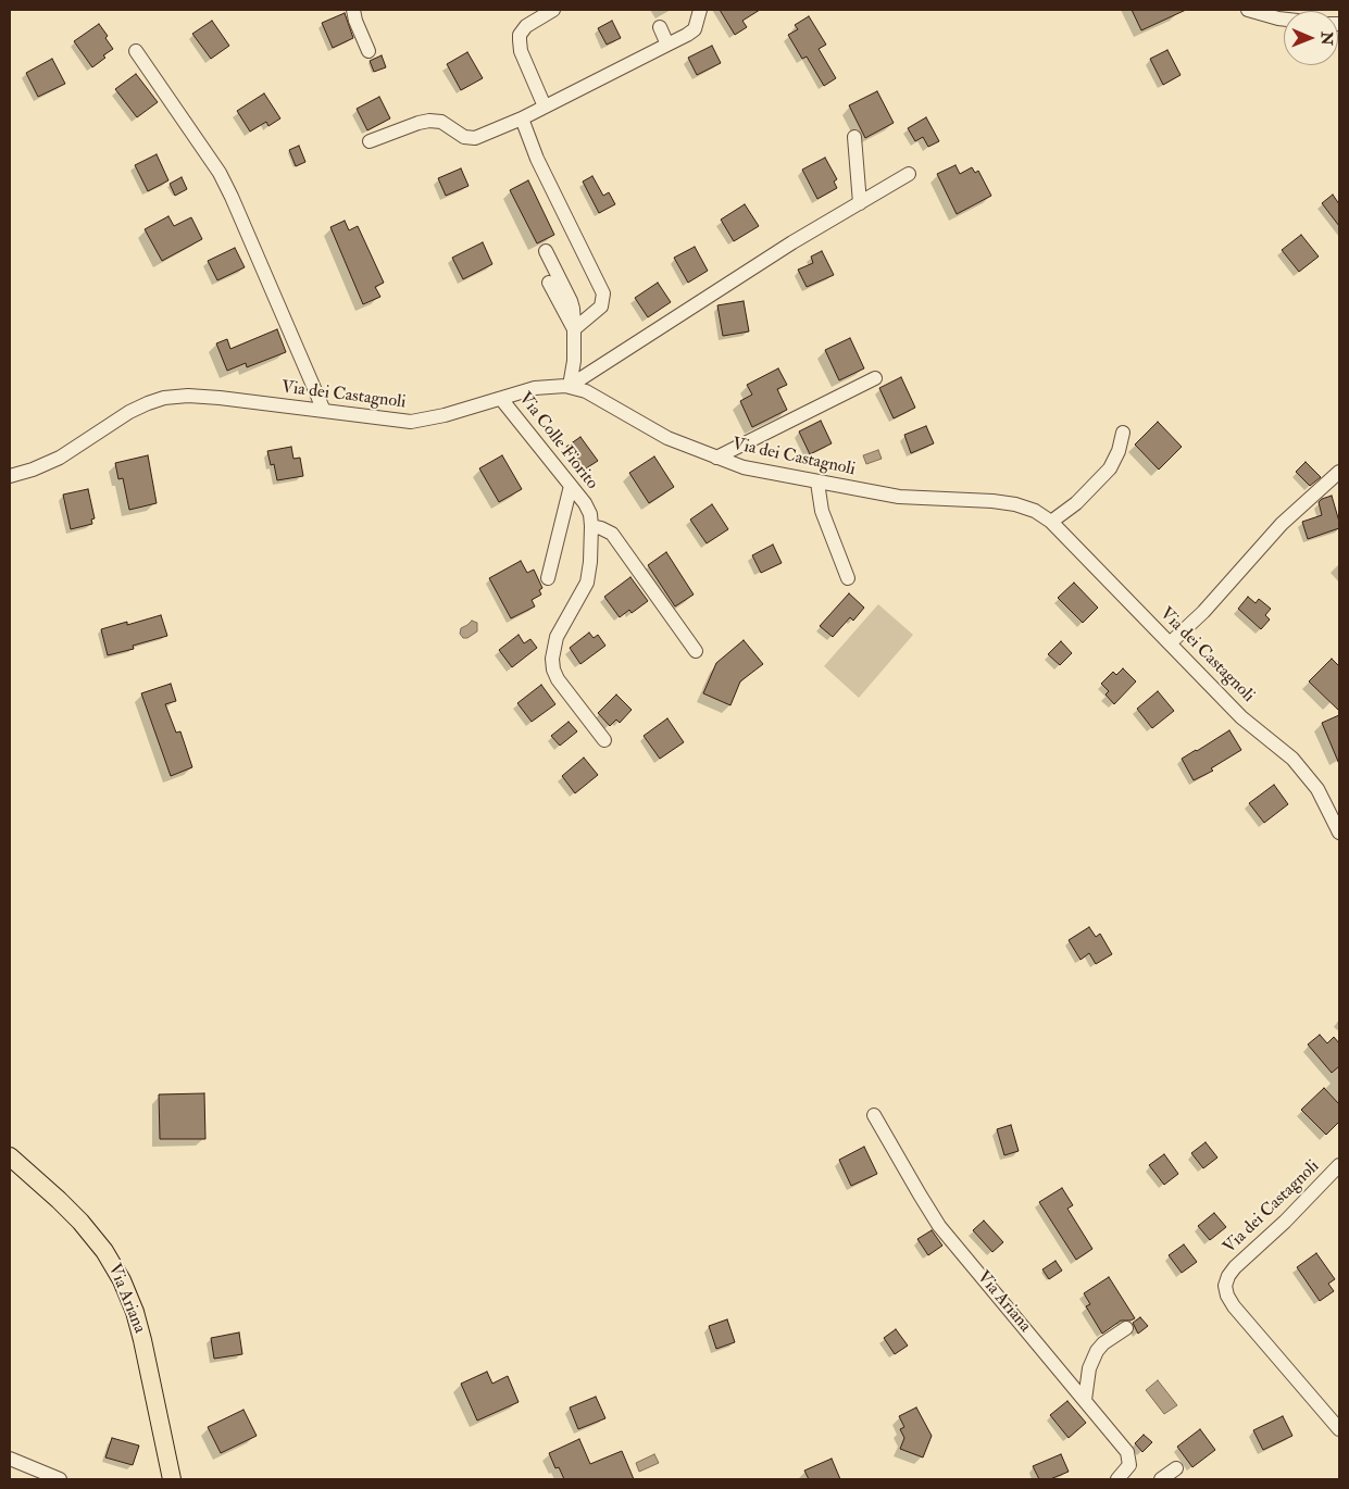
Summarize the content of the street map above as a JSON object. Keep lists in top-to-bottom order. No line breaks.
{"streets":{"main road":["Via Ariana"],"street":["Via dei Castagnoli","Via Colle Fiorito"]},"crossings":[["Via dei Castagnoli","Via Colle Fiorito"]],"north":"right"}
